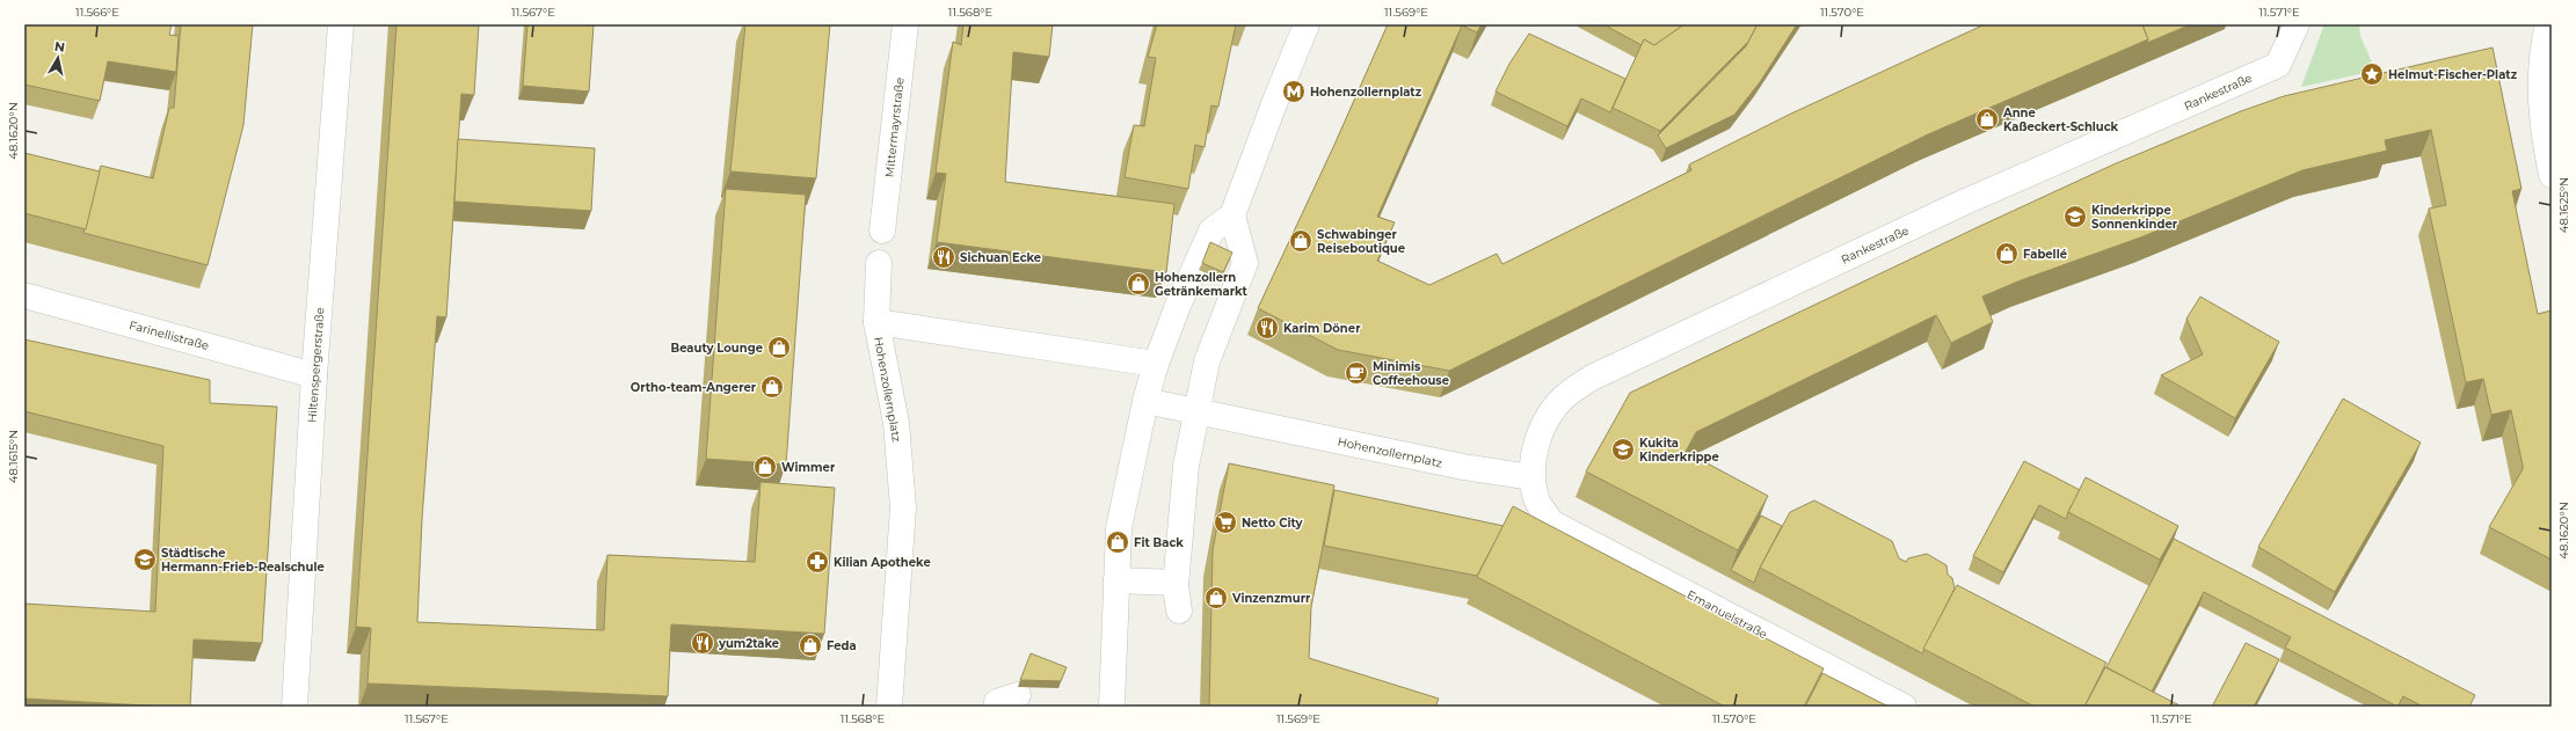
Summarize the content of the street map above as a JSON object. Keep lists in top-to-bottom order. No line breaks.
{"streets":{"street":["Rankestraße","Mittermayrstraße","Farinellistraße","Hiltenspergerstraße","Hohenzollernplatz","Emanuelstraße"]},"crossings":[["Rankestraße","Hohenzollernplatz"],["Rankestraße","Emanuelstraße"],["Farinellistraße","Hiltenspergerstraße"]],"places":{"place":["Helmut-Fischer-Platz"],"metro station":["Hohenzollernplatz"],"shop":["Anne Kaßeckert-Schluck","Schwabinger Reiseboutique","Fabellé","Hohenzollern Getränkemarkt","Beauty Lounge","Ortho-team-Angerer","Wimmer","Fit Back","Vinzenzmurr","Feda"],"school or university":["Kinderkrippe Sonnenkinder","Kukita Kinderkrippe","Städtische Hermann-Frieb-Realschule"],"restaurant":["Sichuan Ecke","Karim Döner","yum2take"],"cafe":["Minimis Coffeehouse"],"supermarket":["Netto City"],"pharmacy":["Kilian Apotheke"]},"north":"top","coordinates":["11.566°E","11.567°E","11.568°E","11.569°E","11.570°E","11.571°E","48.1620°N","48.1625°N","48.1615°N"]}
